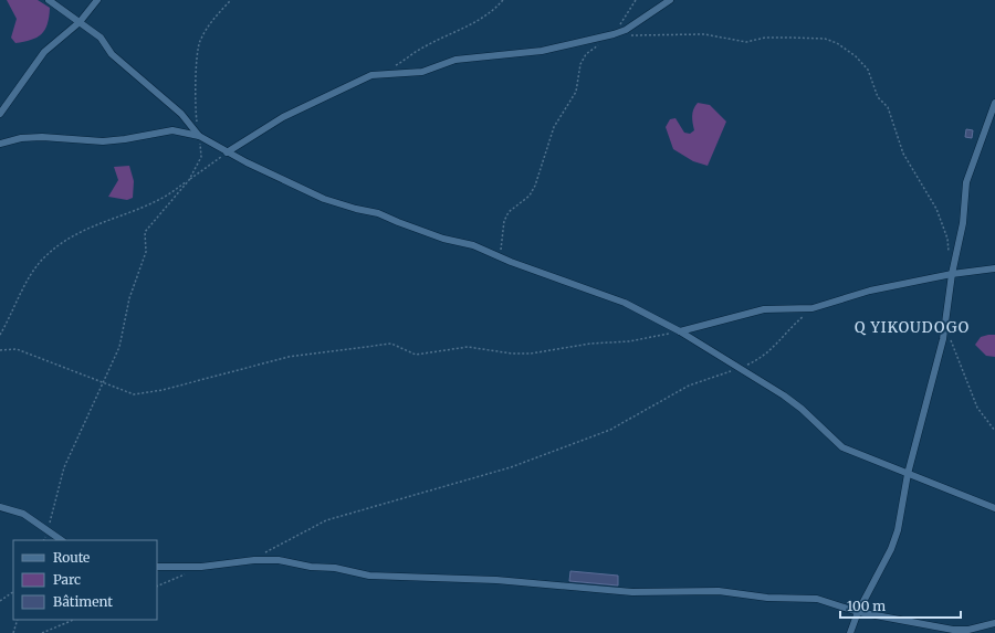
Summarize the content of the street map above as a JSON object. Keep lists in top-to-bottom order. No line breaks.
{"districts":["Q YIKOUDOGO"],"legend":["Route","Parc","Bâtiment"],"scale_bar":"100 m"}
